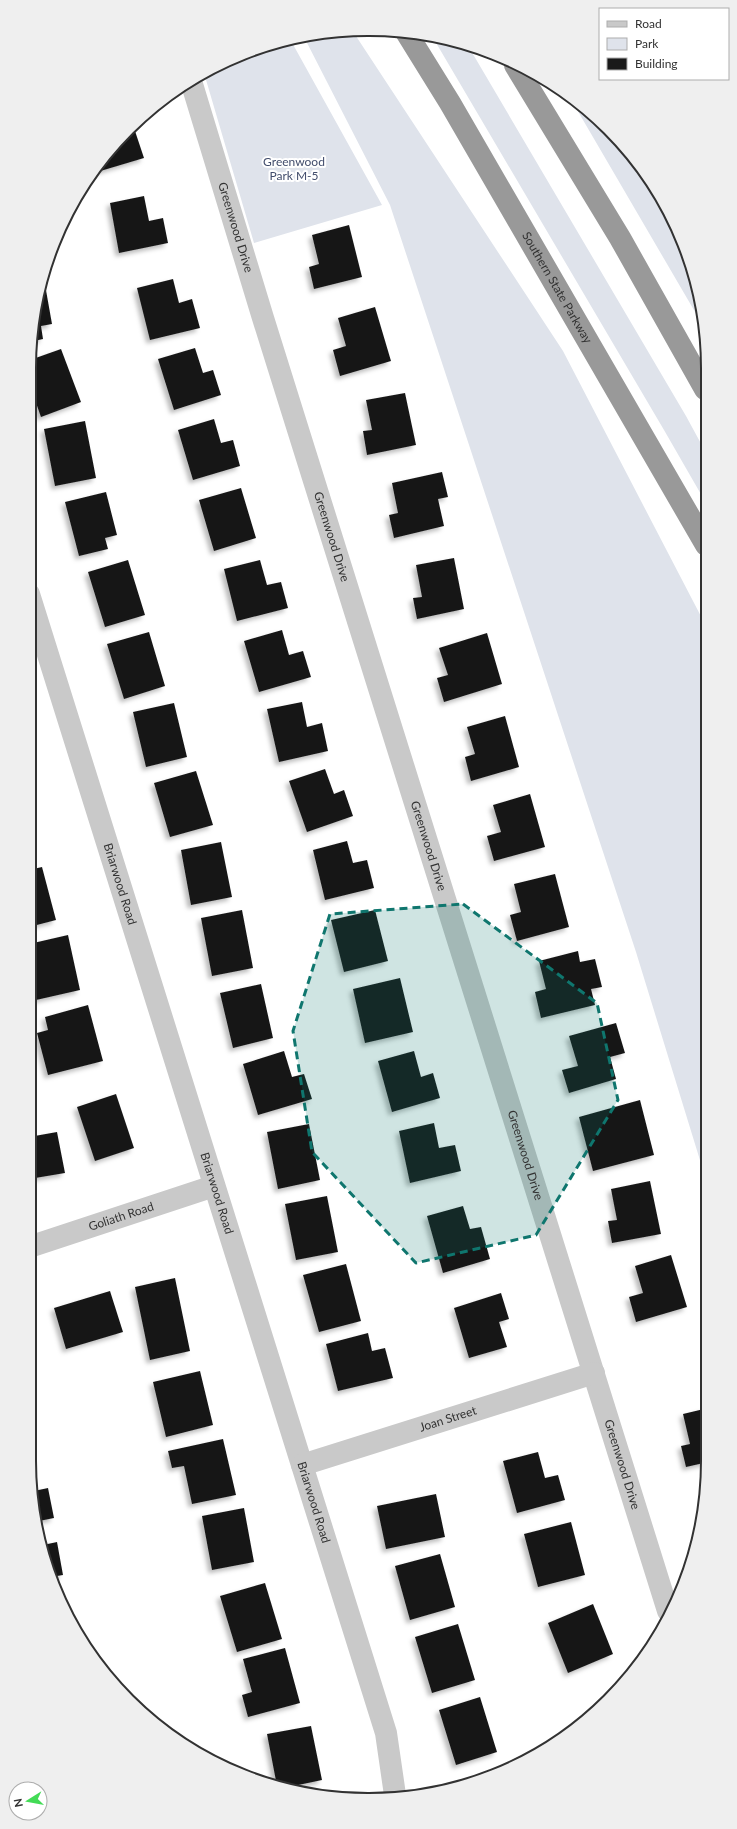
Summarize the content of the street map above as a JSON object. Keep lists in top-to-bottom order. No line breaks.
{"streets":{"highway":["Southern State Parkway"],"street":["Greenwood Drive","Briarwood Road","Goliath Road","Joan Street"]},"crossings":[["Greenwood Drive","Joan Street"],["Briarwood Road","Goliath Road"],["Briarwood Road","Joan Street"]],"parks":["Greenwood Park M-5"],"legend":["Road","Park","Building"],"north":"left"}
